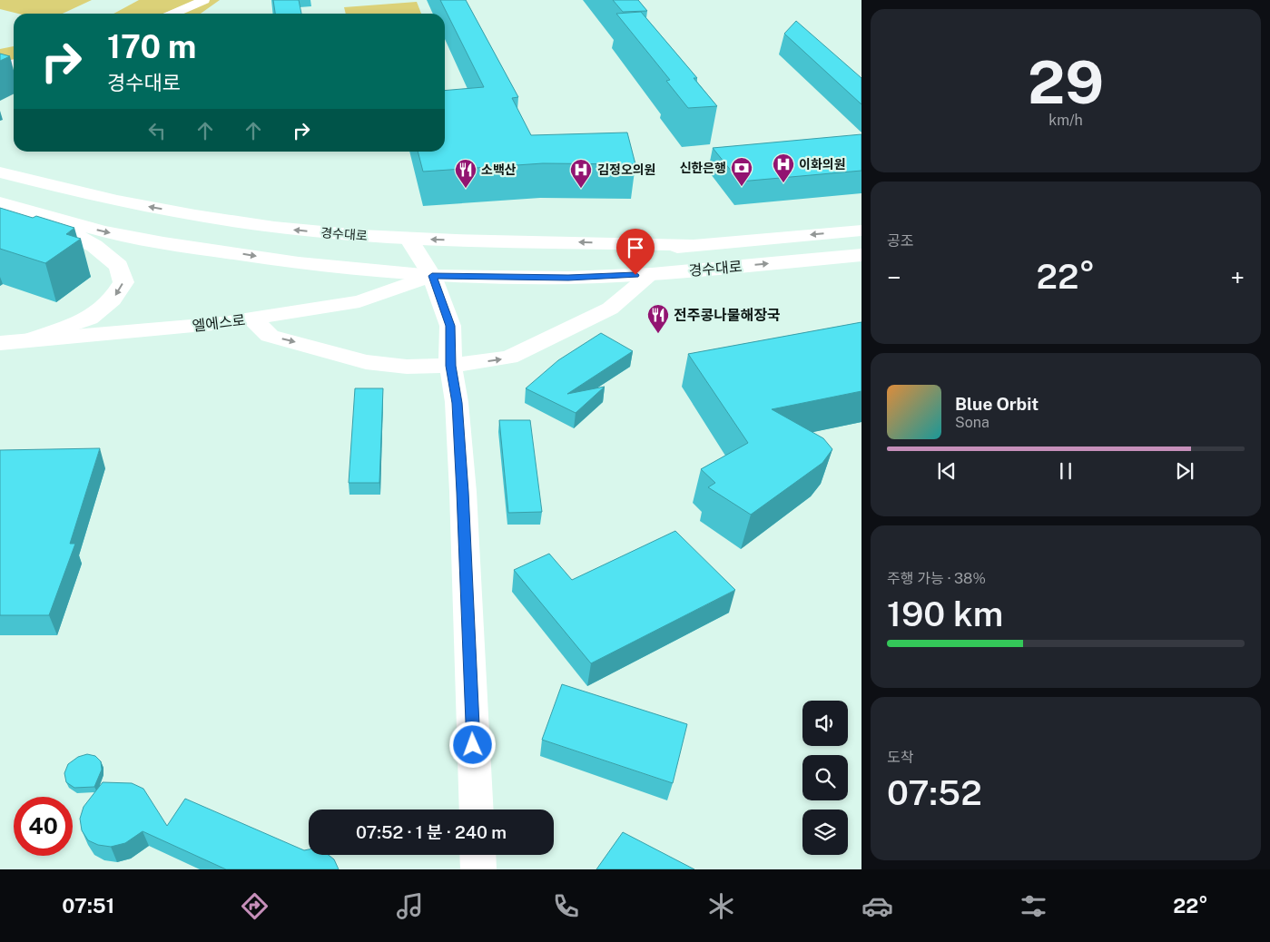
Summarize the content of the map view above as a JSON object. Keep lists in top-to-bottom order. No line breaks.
{"streets":{"main road":["경수대로","엘에스로"]},"crossings":[["경수대로","엘에스로"]],"places":{"hospital":["이화의원","김정오의원"],"bank":["신한은행"],"restaurant":["소백산","전주콩나물해장국"]},"page":{"tile":[["29","km/h"],"공조",["주행 가능 · 38%","190 km"],["도착","07:52"]],"turn":["170 m","경수대로"],"heat":["−","22°","+"],"song":["Blue Orbit","Sona"],"limit":"40","trip":"07:52 · 1 분 · 240 m","tabs":["07:51","22°"]}}
